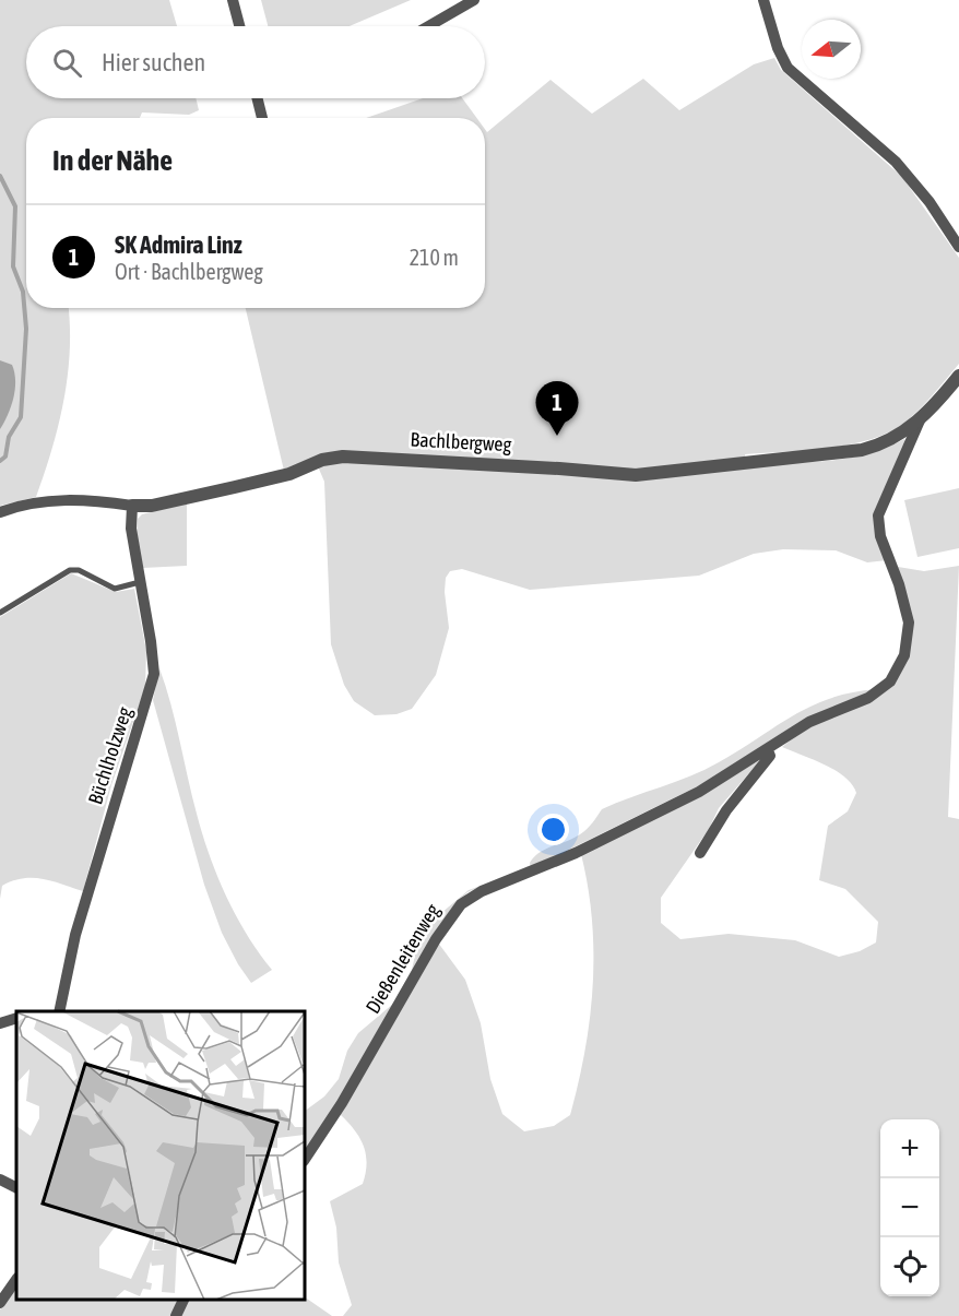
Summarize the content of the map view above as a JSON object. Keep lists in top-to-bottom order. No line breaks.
{"streets":{"street":["Bachlbergweg","Büchlholzweg","Dießenleitenweg"]},"crossings":[["Bachlbergweg","Büchlholzweg"],["Bachlbergweg","Dießenleitenweg"]],"north":"left","page":{"search":"Hier suchen","heading":"In der Nähe","list":[{"mark":"1","name":"SK Admira Linz","note":"Ort · Bachlbergweg","value":"210 m"}],"pins":"1","map_buttons":["+","−"]}}
